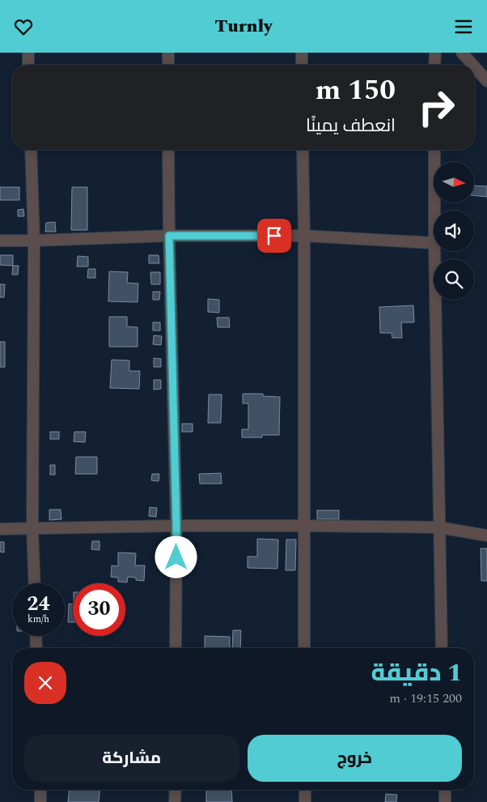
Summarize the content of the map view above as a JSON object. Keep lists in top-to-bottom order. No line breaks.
{"north":"right","page":{"header":"Turnly","turn":["150 m","انعطف يمينًا"],"speed":"24 km/h","limit":"30","heading":["1 دقيقة","200 m · 19:15"],"buttons":["خروج","مشاركة"]}}
